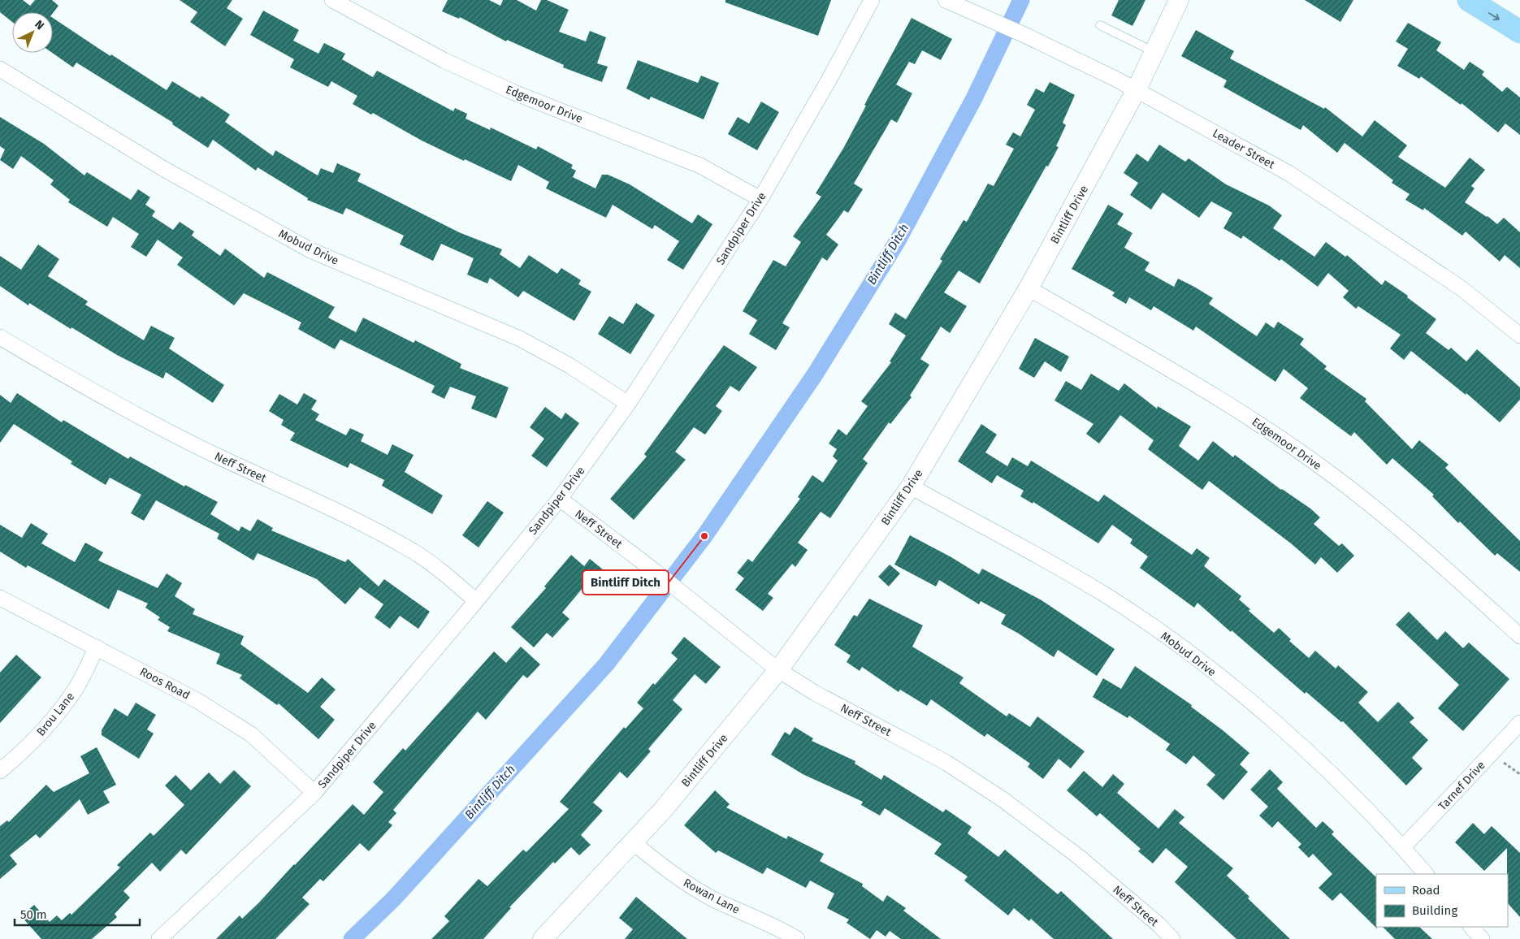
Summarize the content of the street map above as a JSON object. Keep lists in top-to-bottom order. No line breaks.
{"streets":{"street":["Edgemoor Drive","Leader Street","Bintliff Drive","Sandpiper Drive","Mobud Drive","Neff Street","Roos Road","Brou Lane","Tarnef Drive","Rowan Lane"]},"crossings":[["Edgemoor Drive","Bintliff Drive"],["Edgemoor Drive","Sandpiper Drive"],["Leader Street","Bintliff Drive"],["Bintliff Drive","Mobud Drive"],["Bintliff Drive","Neff Street"],["Bintliff Drive","Rowan Lane"],["Sandpiper Drive","Mobud Drive"],["Sandpiper Drive","Neff Street"],["Sandpiper Drive","Roos Road"],["Mobud Drive","Tarnef Drive"],["Roos Road","Brou Lane"]],"water":["Bintliff Ditch"],"places":["Bintliff Ditch"],"legend":["Road","Building"],"scale_bar":"50 m","north":"top right"}
